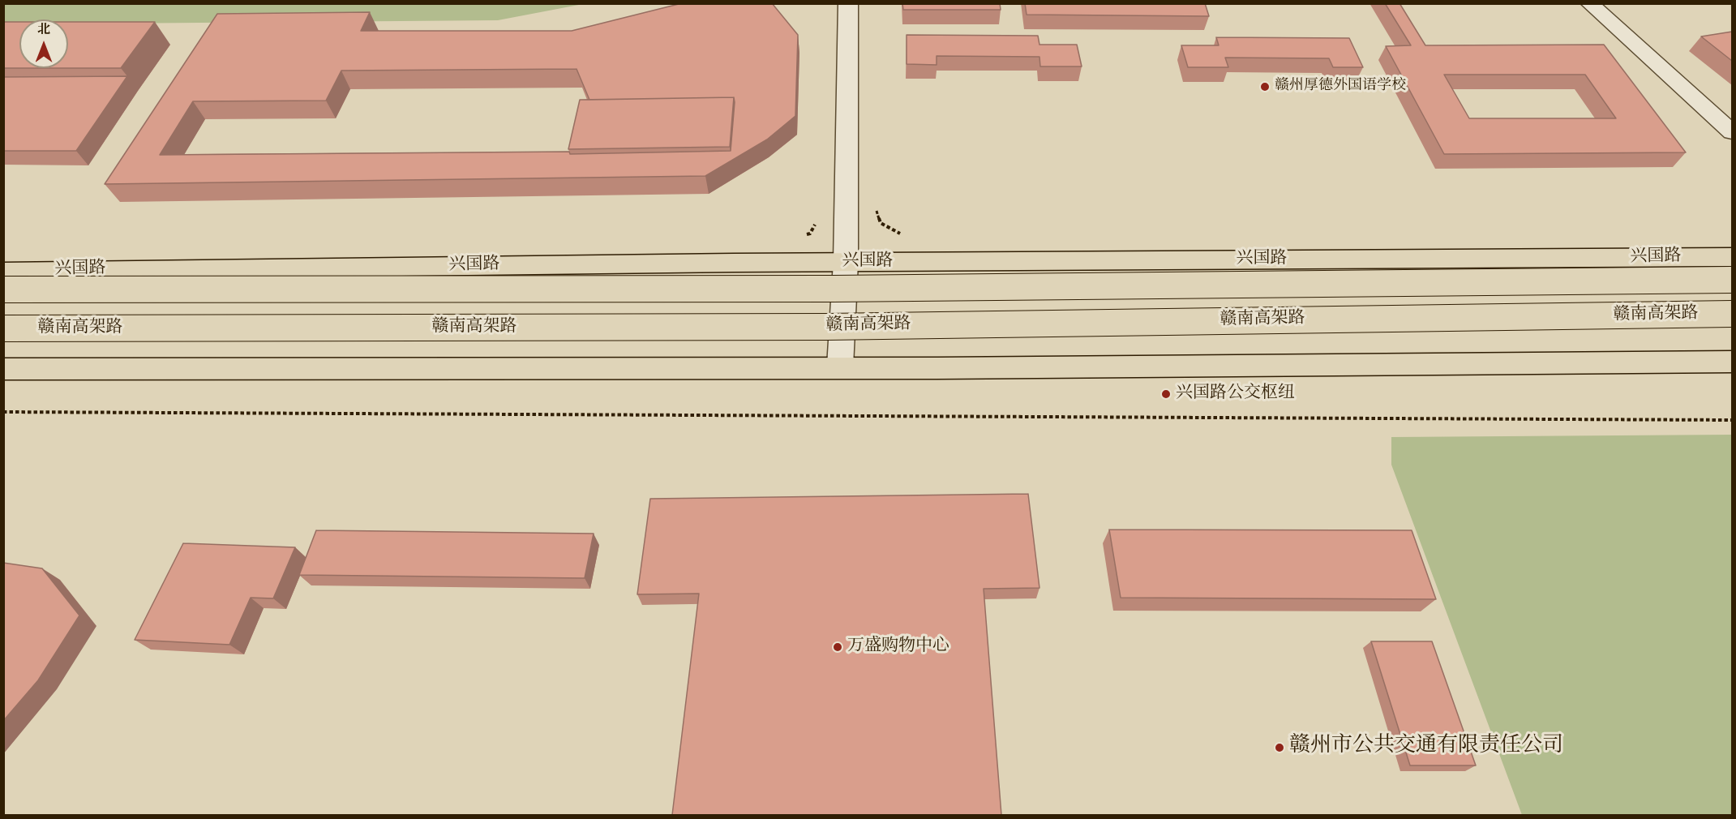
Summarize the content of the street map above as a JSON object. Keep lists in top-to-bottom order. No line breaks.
{"streets":{"main road":["兴国路","赣南高架路"]},"places":["赣州厚德外国语学校","兴国路公交枢纽","万盛购物中心","赣州市公共交通有限责任公司"],"north":"top"}
